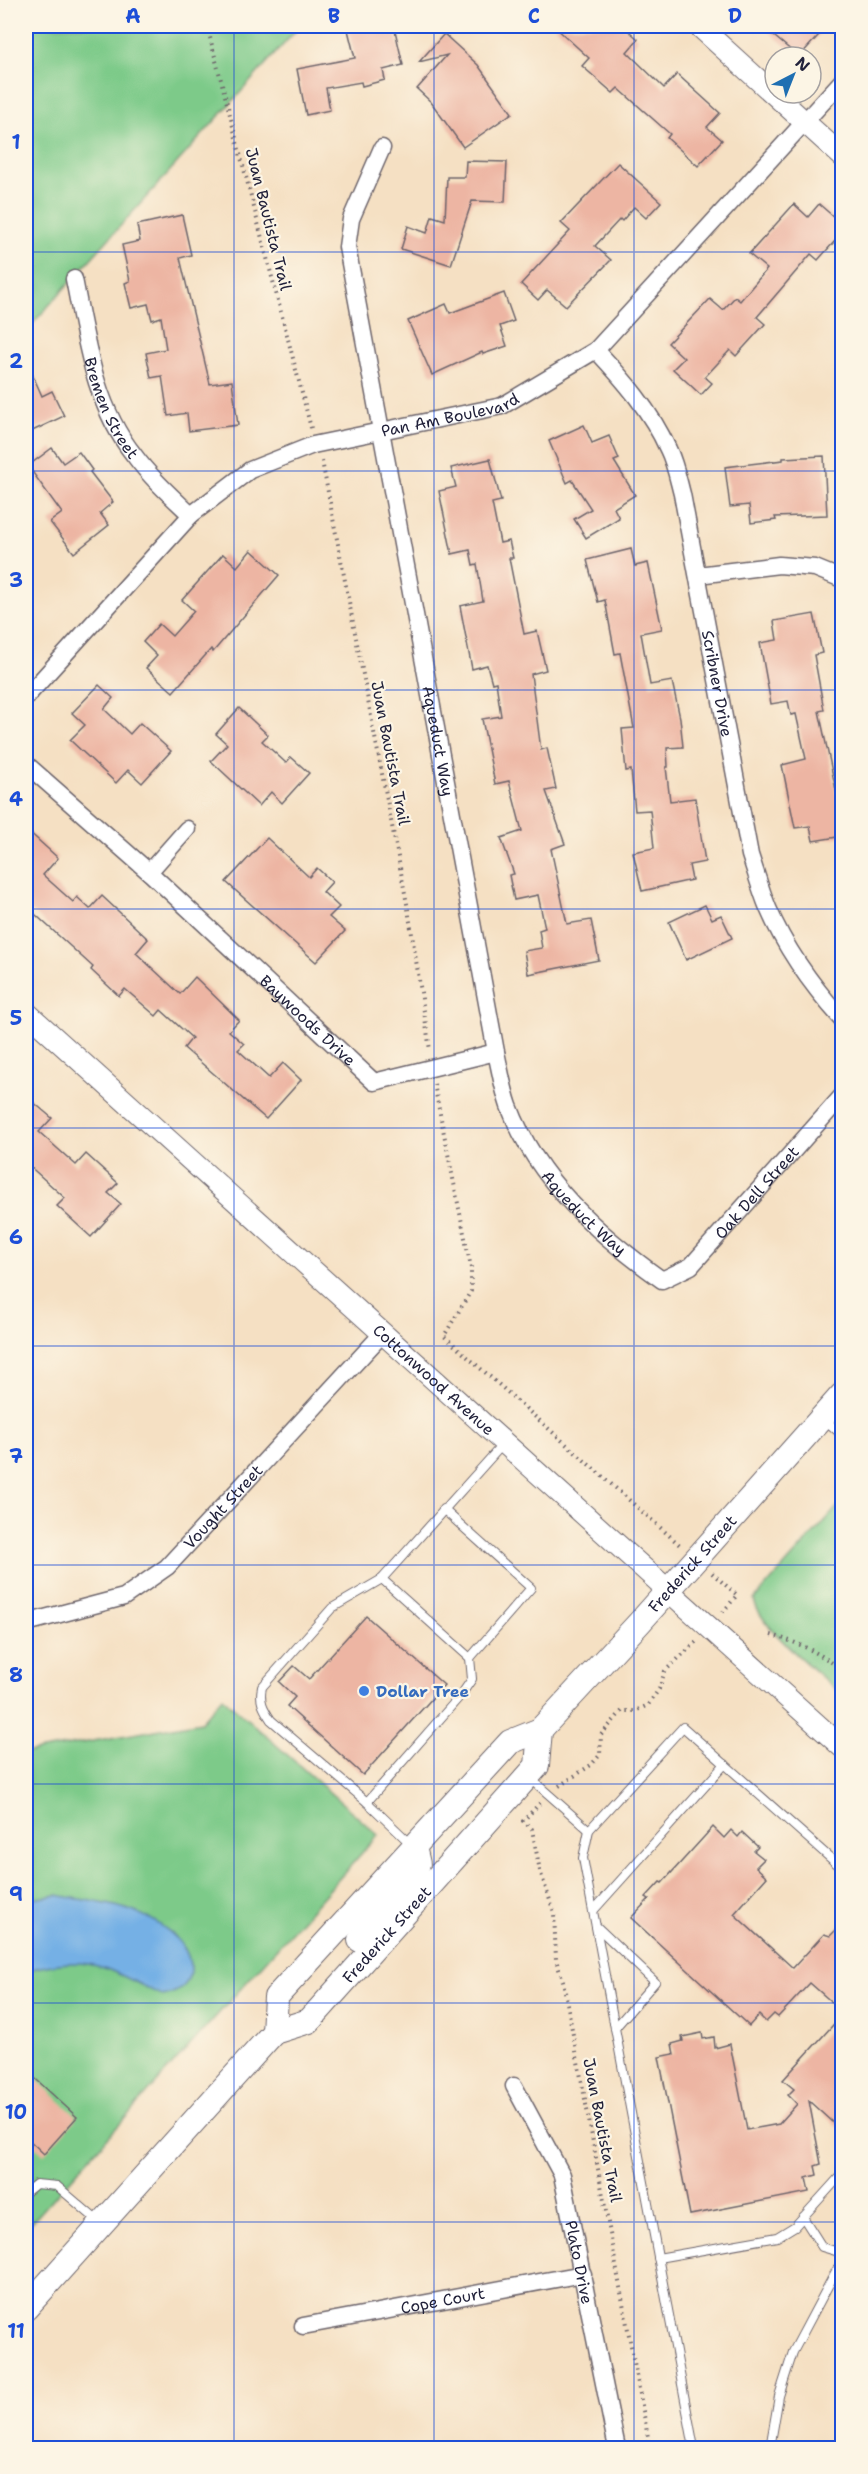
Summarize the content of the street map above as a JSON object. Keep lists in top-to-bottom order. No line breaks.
{"streets":{"main road":["Frederick Street"],"street":["Bremen Street","Pan Am Boulevard","Scribner Drive","Aqueduct Way","Baywoods Drive","Oak Dell Street","Cottonwood Avenue","Vought Street","Plato Drive","Cope Court"],"path":["Juan Bautista Trail"]},"crossings":[["Bremen Street","Pan Am Boulevard"],["Pan Am Boulevard","Scribner Drive"],["Pan Am Boulevard","Aqueduct Way"],["Aqueduct Way","Baywoods Drive"],["Aqueduct Way","Oak Dell Street"],["Cottonwood Avenue","Vought Street"],["Cottonwood Avenue","Frederick Street"],["Plato Drive","Cope Court"]],"places":["Dollar Tree"],"north":"top right","grid":{"columns":["A","B","C","D"],"rows":["1","2","3","4","5","6","7","8","9","10","11"]}}
